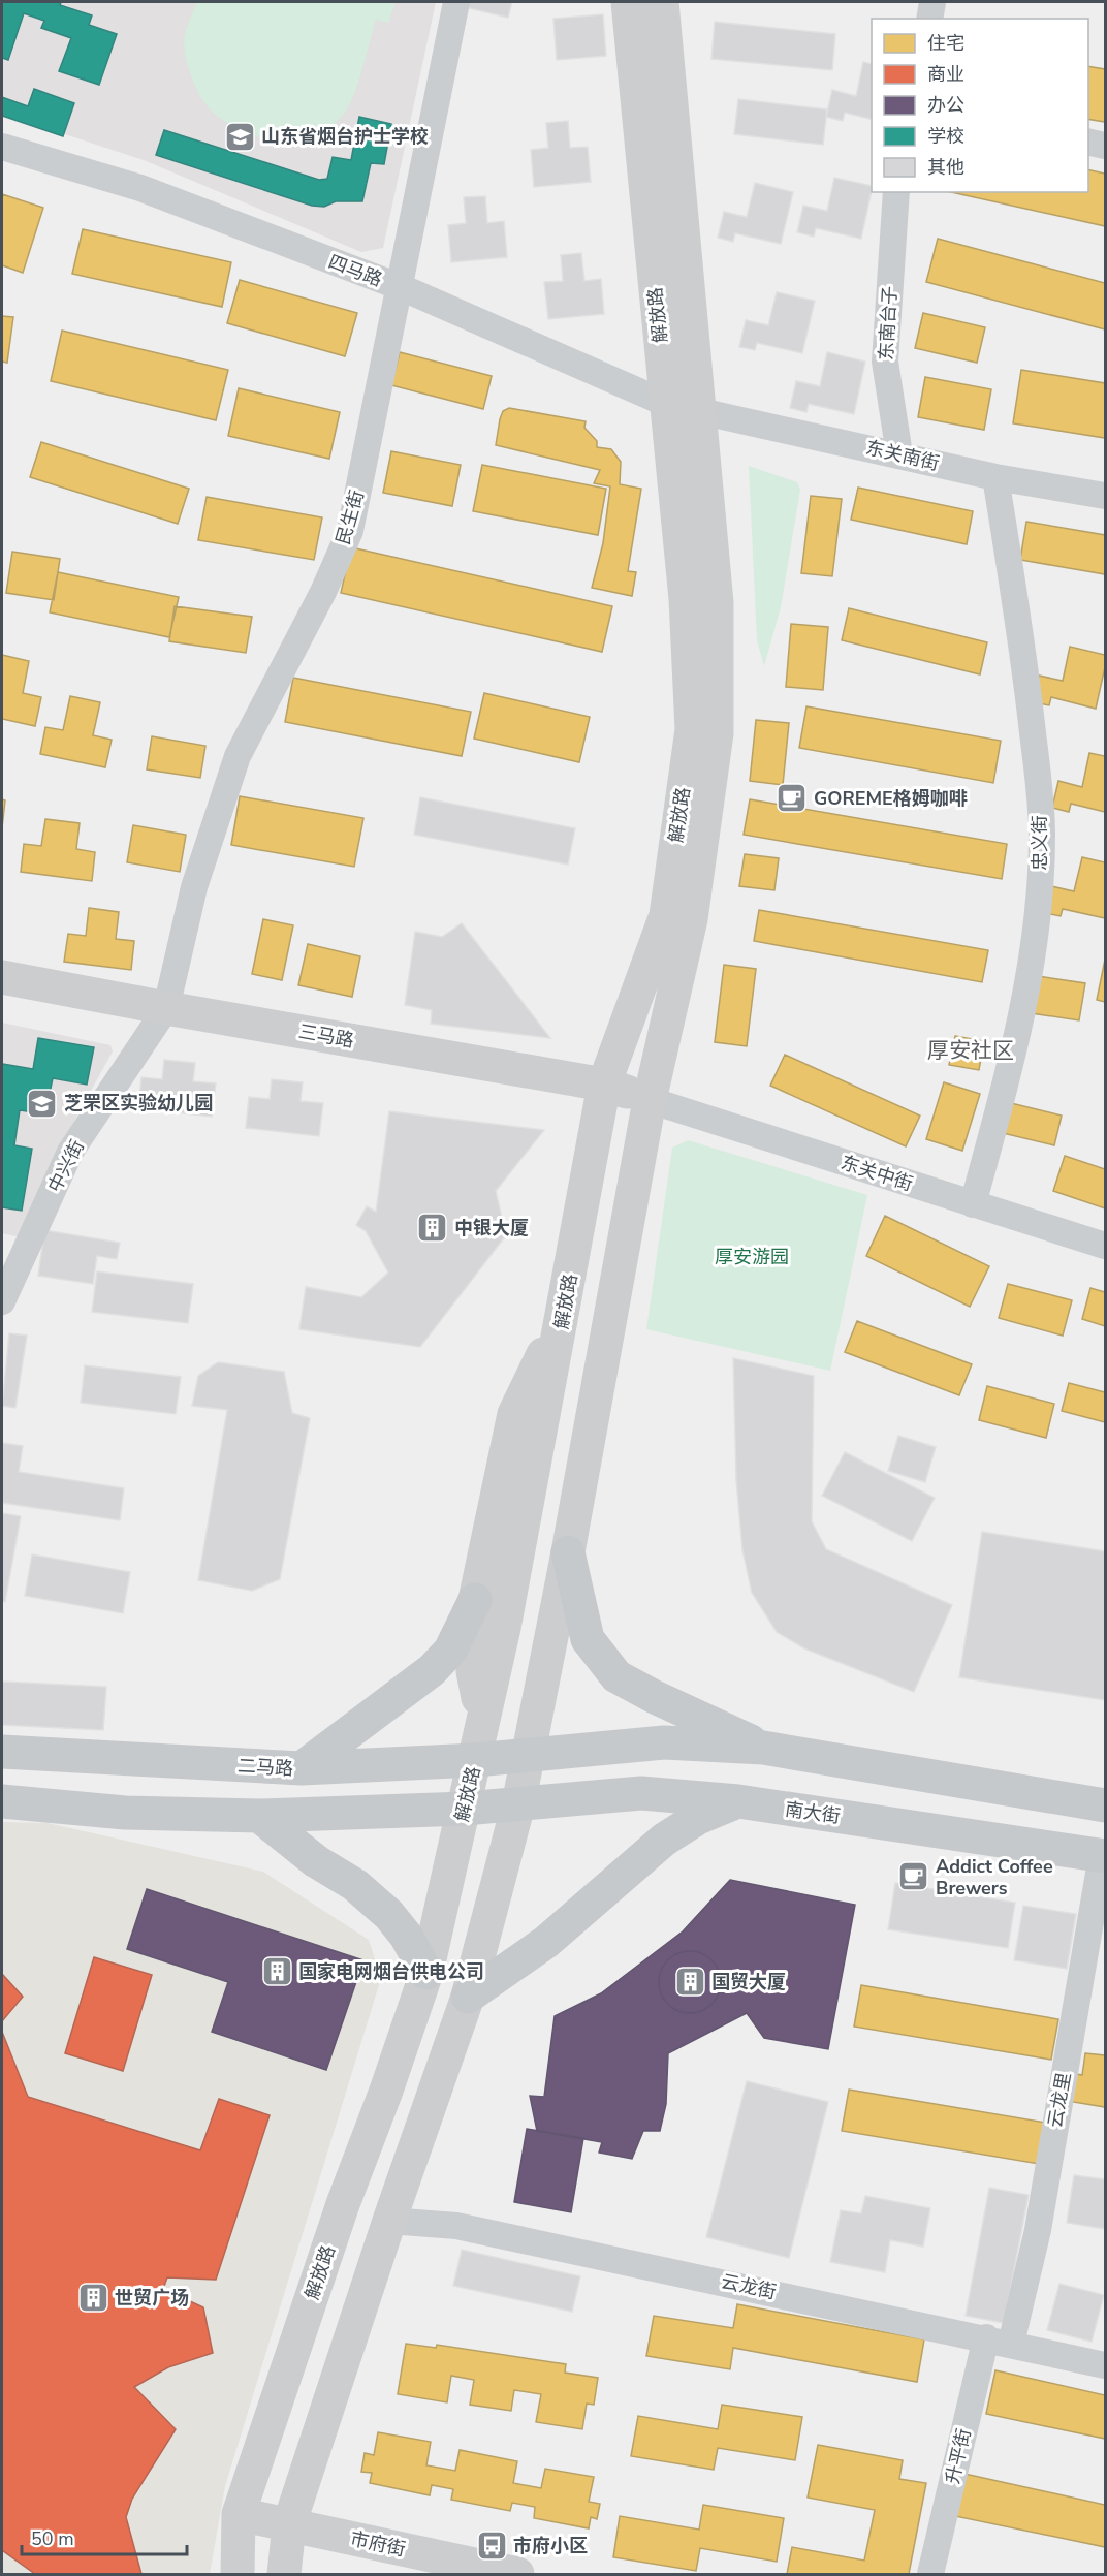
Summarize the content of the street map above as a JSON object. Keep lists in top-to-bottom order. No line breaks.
{"streets":{"main road":["解放路","三马路","二马路","南大街","市府街"],"street":["四马路","东南台子","东关南街","民生街","忠义街","中兴街","东关中街","云龙里","云龙街","升平街"]},"crossings":[["四马路","解放路"],["四马路","东关南街"],["四马路","民生街"],["解放路","东关南街"],["解放路","三马路"],["解放路","东关中街"],["解放路","二马路"],["解放路","南大街"],["解放路","云龙街"],["解放路","市府街"],["东南台子","东关南街"],["东关南街","忠义街"],["民生街","三马路"],["民生街","中兴街"],["忠义街","东关中街"],["三马路","中兴街"],["三马路","东关中街"],["南大街","云龙里"],["云龙里","云龙街"],["云龙街","升平街"]],"districts":["厚安社区"],"parks":["厚安游园"],"places":{"school or university":["山东省烟台护士学校","芝罘区实验幼儿园"],"cafe":["GOREME格姆咖啡","Addict Coffee Brewers"],"building":["中银大厦","国家电网烟台供电公司","国贸大厦","世贸广场"],"bus stop":["市府小区"]},"legend":["住宅","商业","办公","学校","其他"],"scale_bar":"50 m"}
